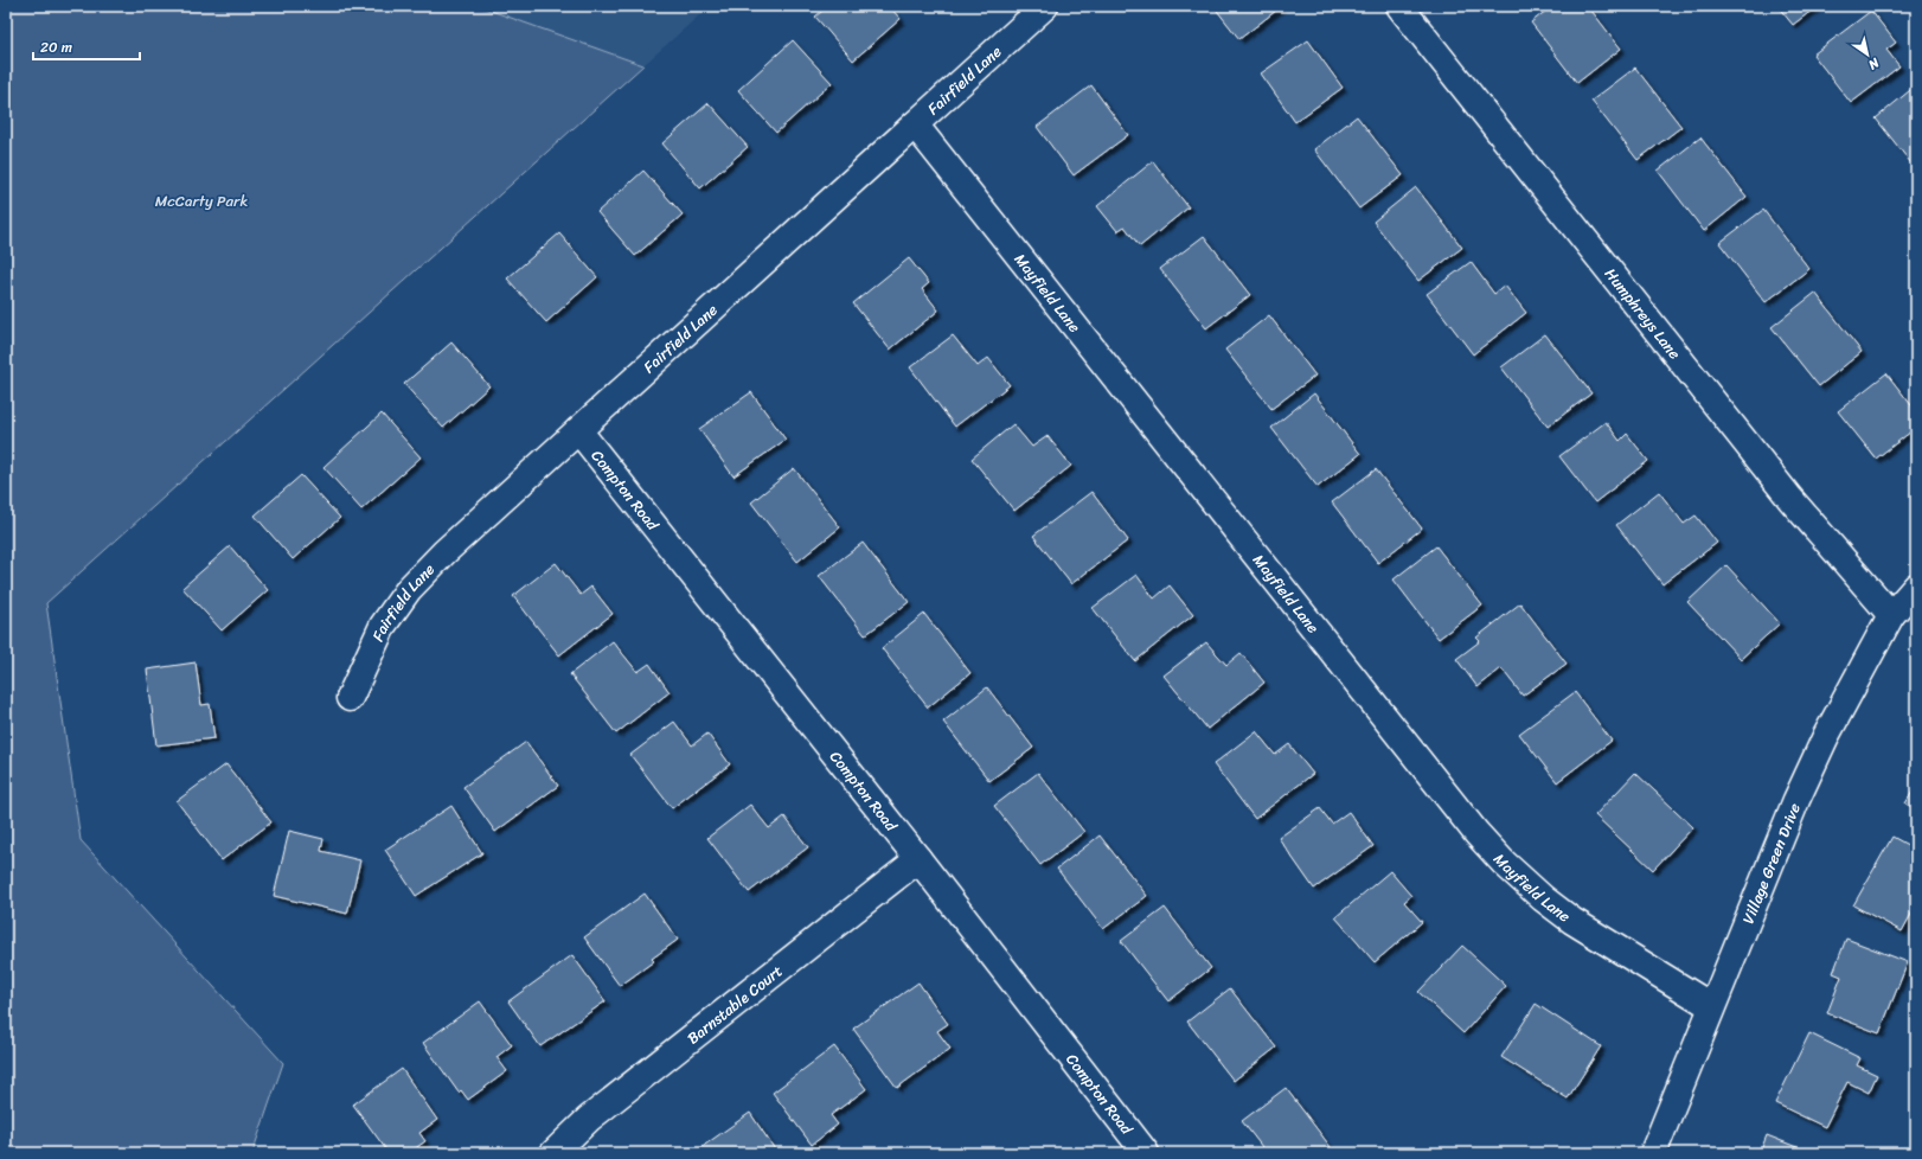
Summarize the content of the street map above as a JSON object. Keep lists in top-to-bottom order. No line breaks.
{"streets":{"street":["Fairfield Lane","Mayfield Lane","Humphreys Lane","Compton Road","Village Green Drive","Barnstable Court"]},"crossings":[["Fairfield Lane","Mayfield Lane"],["Fairfield Lane","Compton Road"],["Mayfield Lane","Village Green Drive"],["Humphreys Lane","Village Green Drive"],["Compton Road","Barnstable Court"]],"parks":["McCarty Park"],"scale_bar":"20 m","north":"bottom right"}
